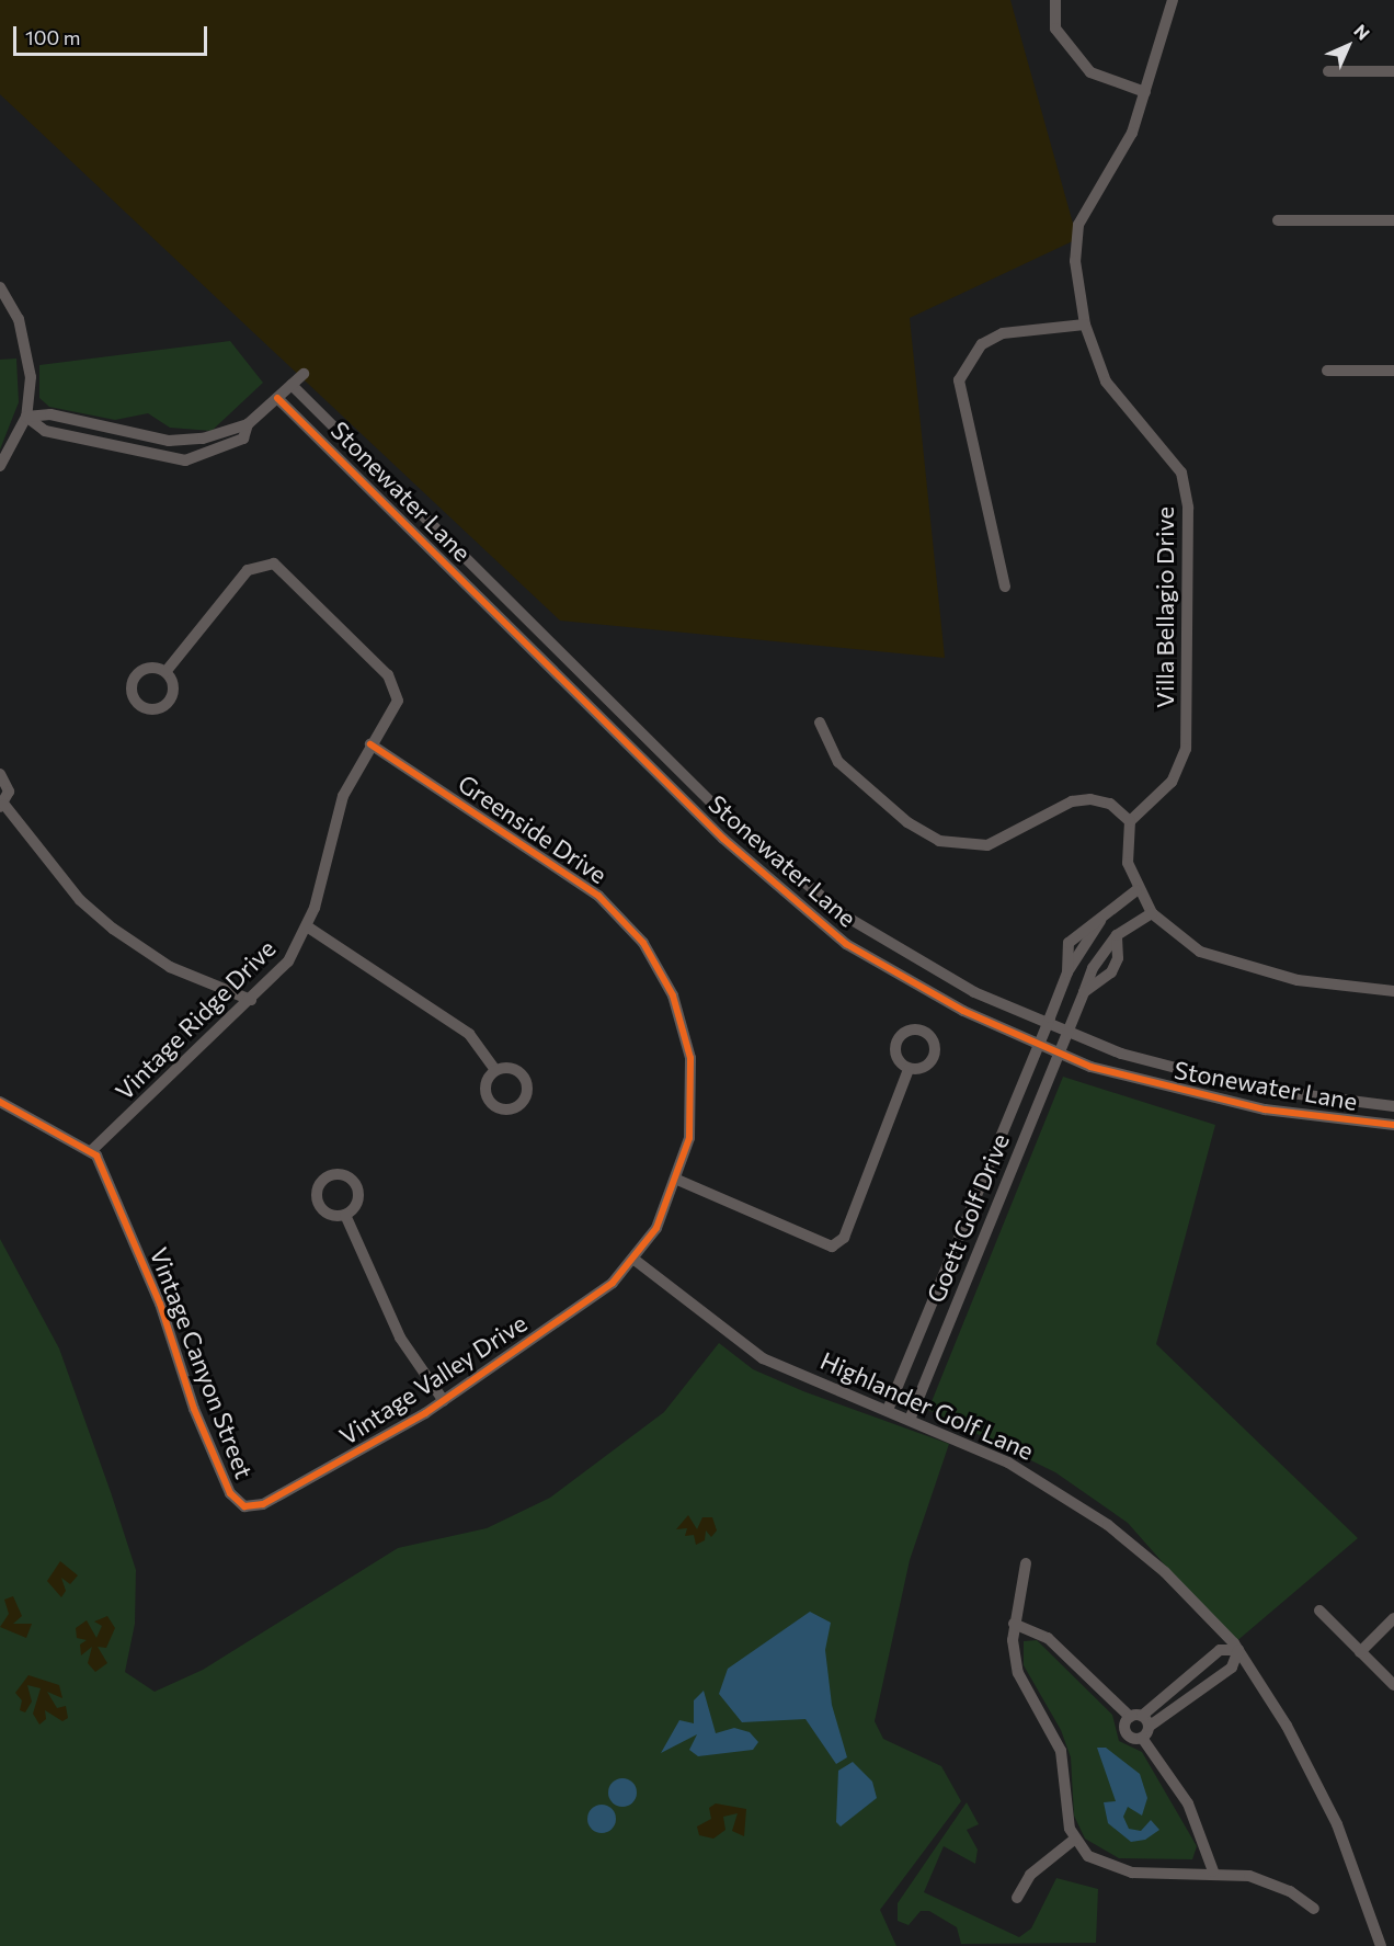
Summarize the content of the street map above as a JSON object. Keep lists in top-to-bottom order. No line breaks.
{"streets":{"street":["Stonewater Lane","Villa Bellagio Drive","Greenside Drive","Vintage Ridge Drive","Goett Golf Drive","Vintage Canyon Street","Vintage Valley Drive","Highlander Golf Lane"]},"crossings":[["Stonewater Lane","Goett Golf Drive"],["Greenside Drive","Vintage Ridge Drive"],["Greenside Drive","Vintage Valley Drive"],["Greenside Drive","Highlander Golf Lane"],["Vintage Ridge Drive","Vintage Canyon Street"],["Goett Golf Drive","Highlander Golf Lane"],["Vintage Canyon Street","Vintage Valley Drive"],["Vintage Valley Drive","Highlander Golf Lane"]],"scale_bar":"100 m","north":"top right"}
